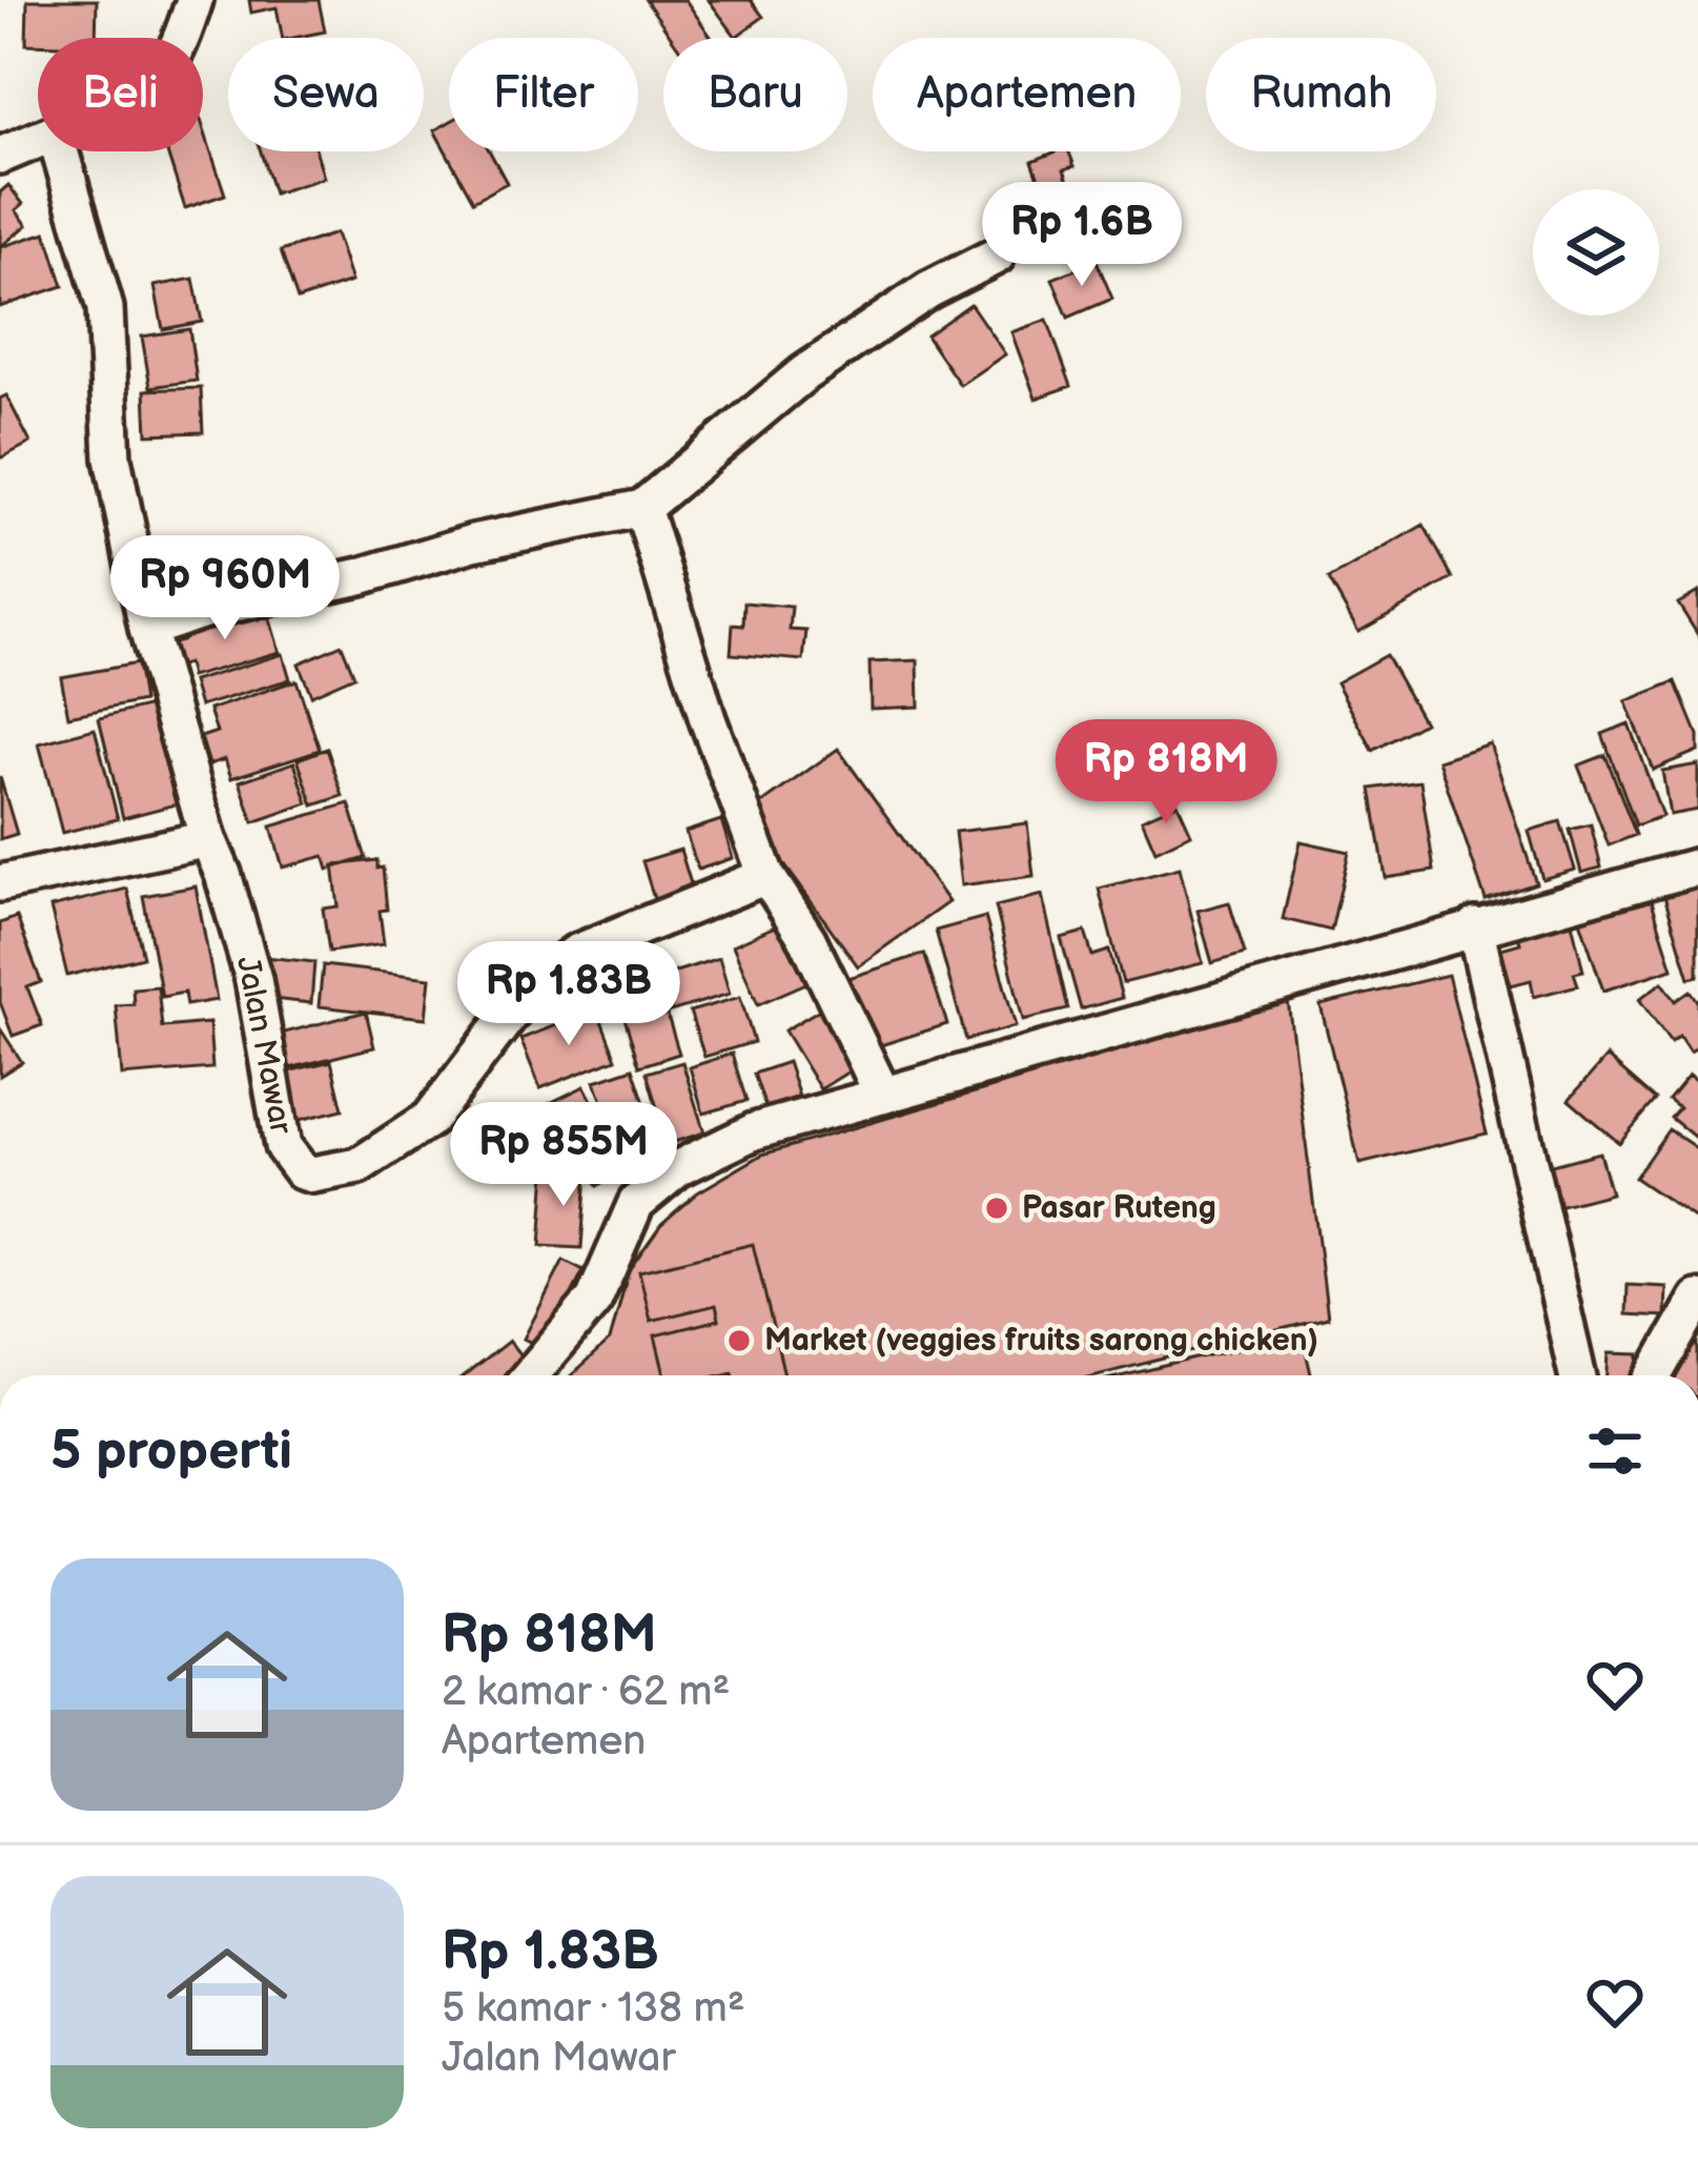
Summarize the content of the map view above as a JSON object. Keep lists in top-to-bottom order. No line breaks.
{"streets":{"street":["Jalan Mawar"]},"places":["Pasar Ruteng","Market (veggies fruits sarong chicken)"],"page":{"chip":["Beli","Sewa","Filter","Baru","Apartemen","Rumah"],"price":["Rp 1.6B","Rp 960M","Rp 818M","Rp 1.83B","Rp 855M"],"heading":"5 properti","list":[{"name":"Rp 818M","note":"2 kamar · 62 m² · Apartemen"},{"name":"Rp 1.83B","note":"5 kamar · 138 m² · Jalan Mawar"}]}}
